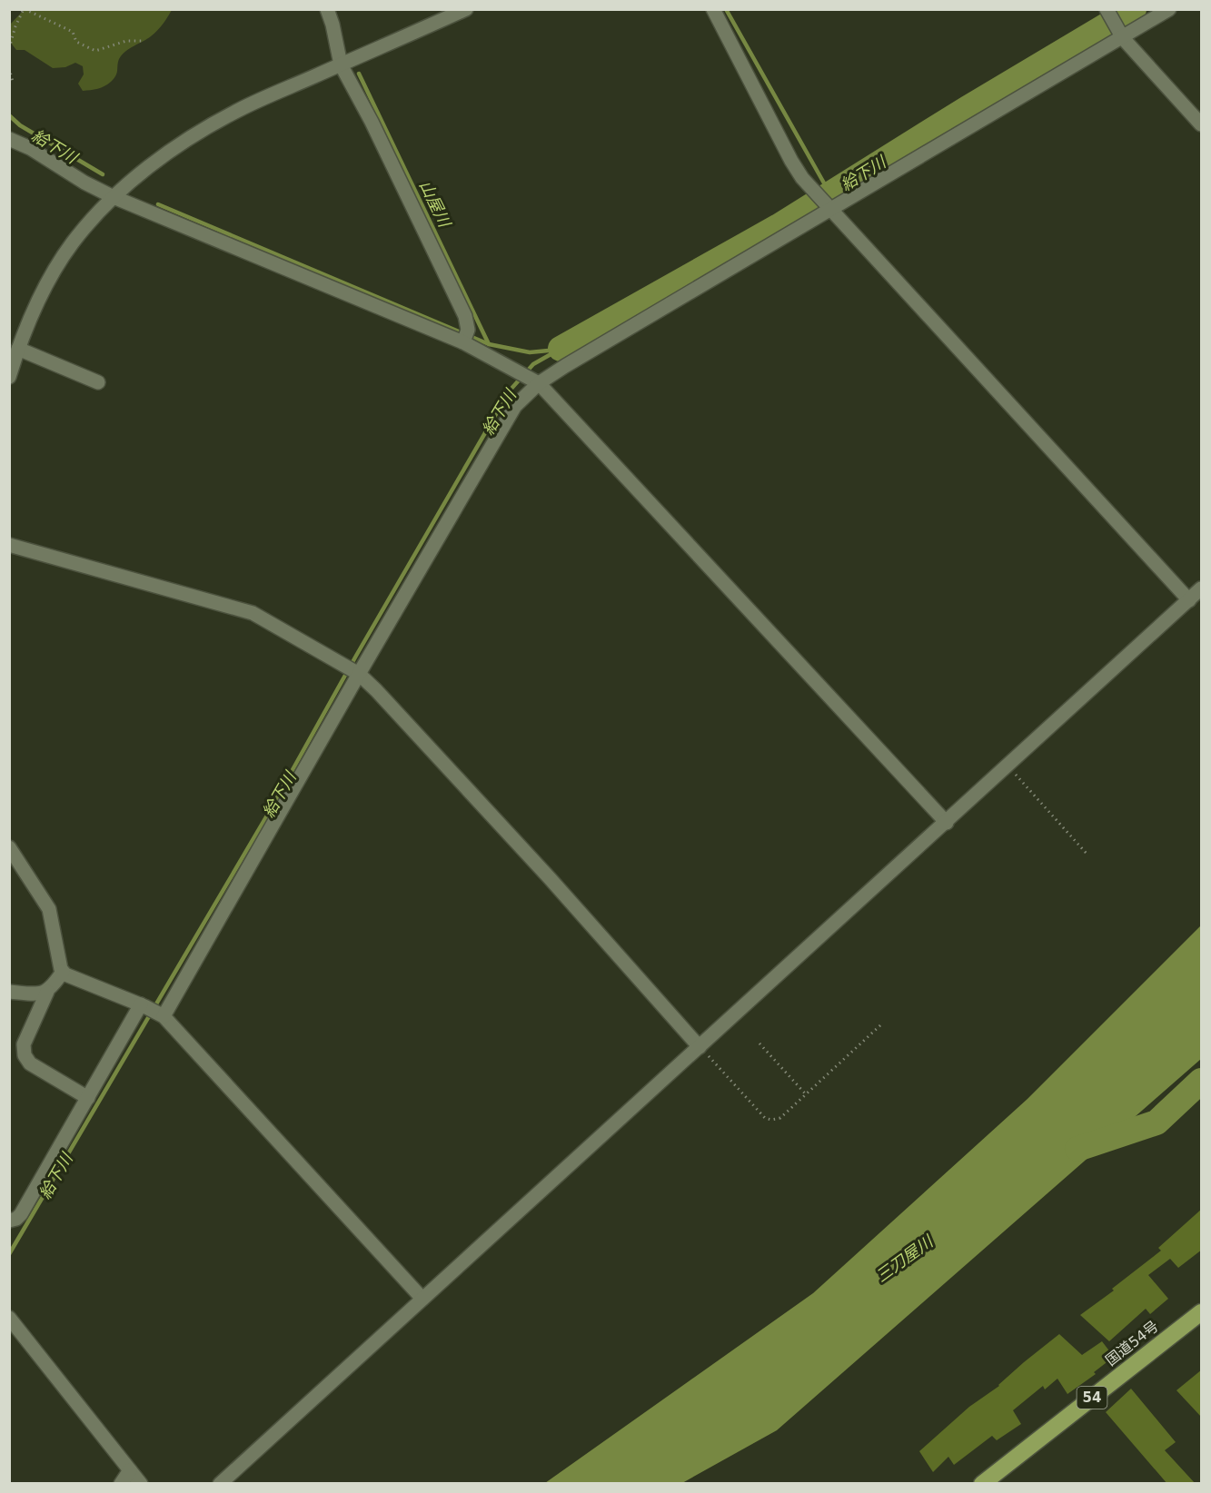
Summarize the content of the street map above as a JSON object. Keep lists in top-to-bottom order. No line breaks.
{"streets":{"highway":["国道54号","54"]},"water":["給下川","山屋川","三刀屋川"]}
